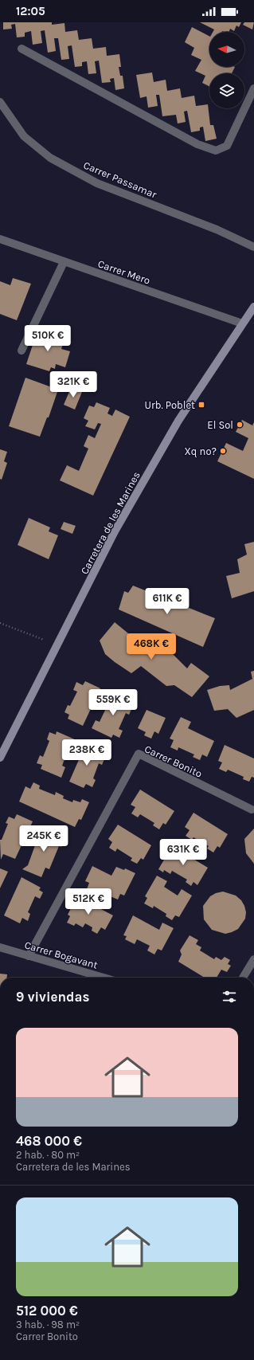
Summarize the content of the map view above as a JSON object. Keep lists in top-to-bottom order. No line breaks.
{"streets":{"main road":["Carretera de les Marines"],"street":["Carrer Passamar","Carrer Mero","Carrer Bonito","Carrer Bogavant"]},"crossings":[["Carrer Mero","Carretera de les Marines"],["Carrer Bonito","Carrer Bogavant"]],"places":{"transit":["Urb. Poblet"],"other":["El Sol","Xq no?"]},"north":"left","page":{"status":"12:05","price":["510K €","321K €","611K €","468K €","559K €","238K €","245K €","631K €","512K €"],"heading":"9 viviendas","list":[{"name":"468 000 €","note":"2 hab. · 80 m² · Carretera de les Marines"},{"name":"512 000 €","note":"3 hab. · 98 m² · Carrer Bonito"}]}}
